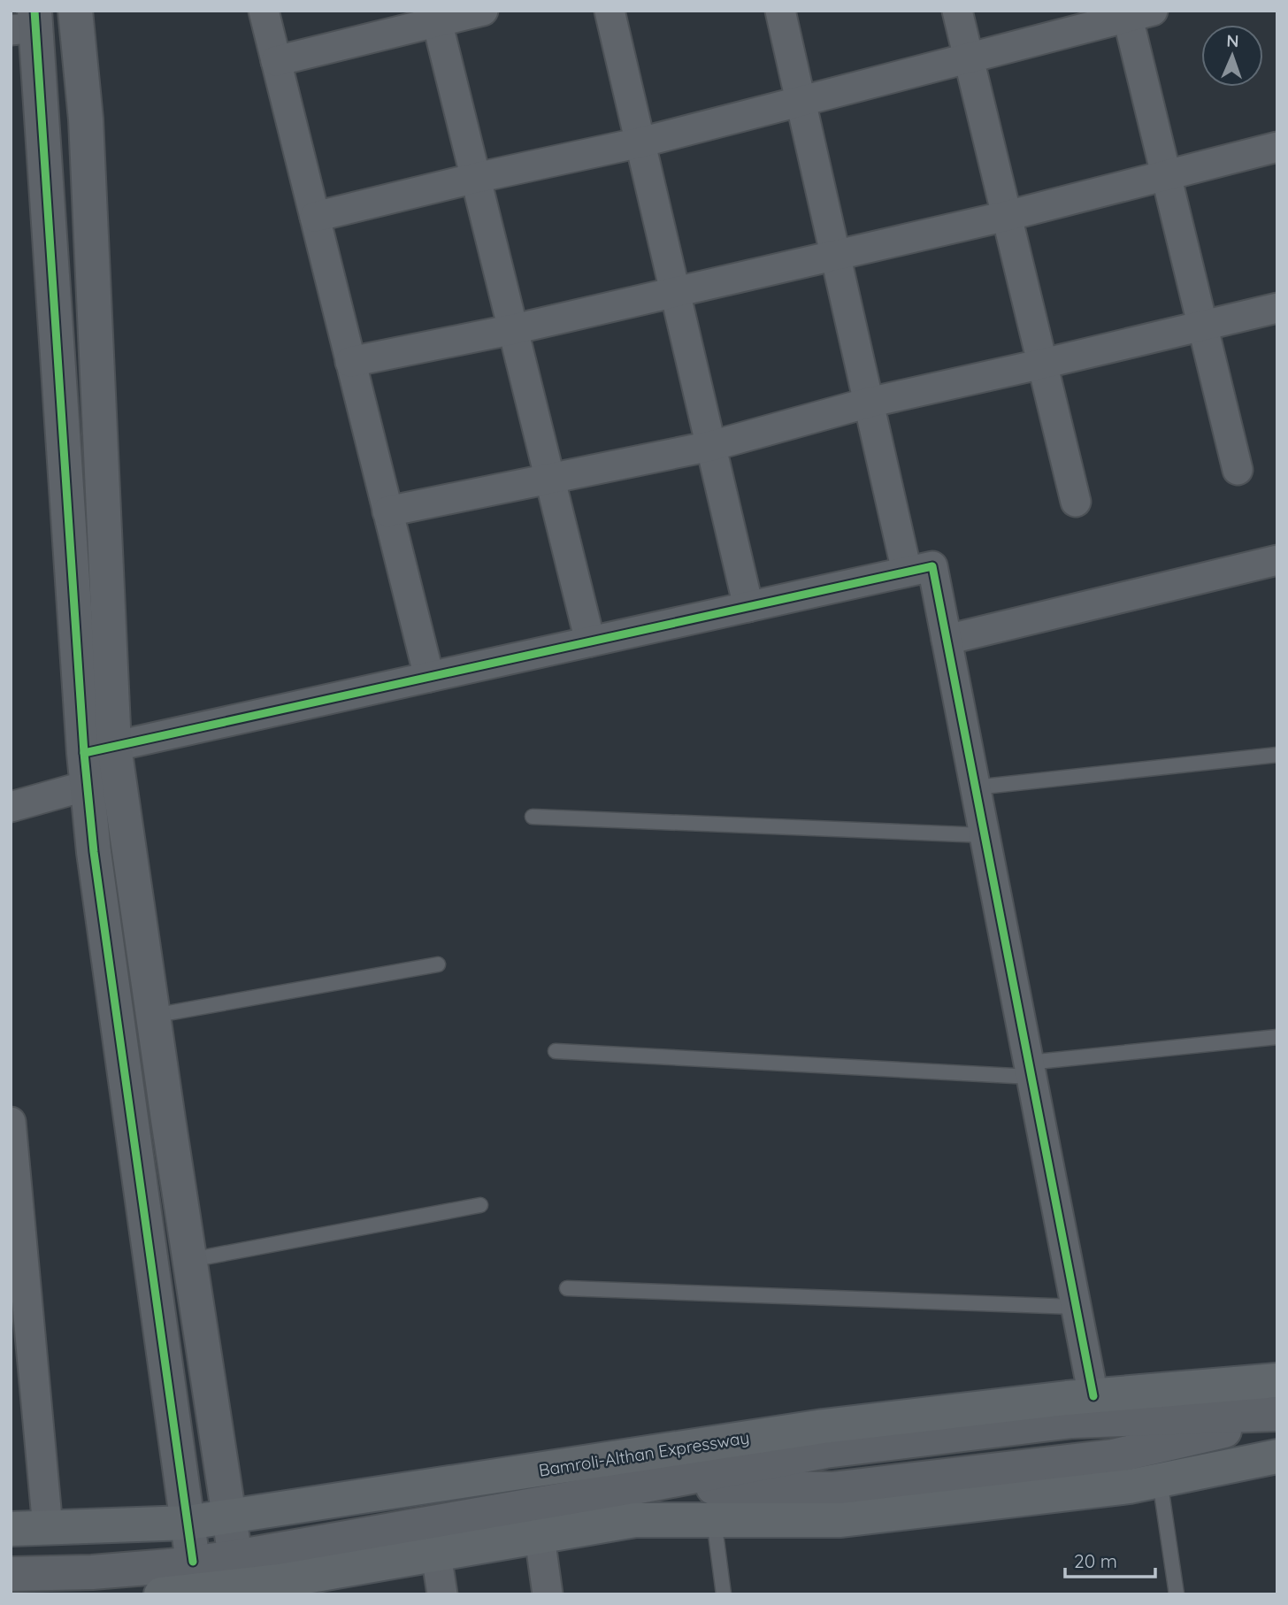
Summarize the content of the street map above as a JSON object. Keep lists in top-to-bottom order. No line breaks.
{"streets":{"main road":["Bamroli-Althan Expressway"]},"scale_bar":"20 m","north":"top"}
